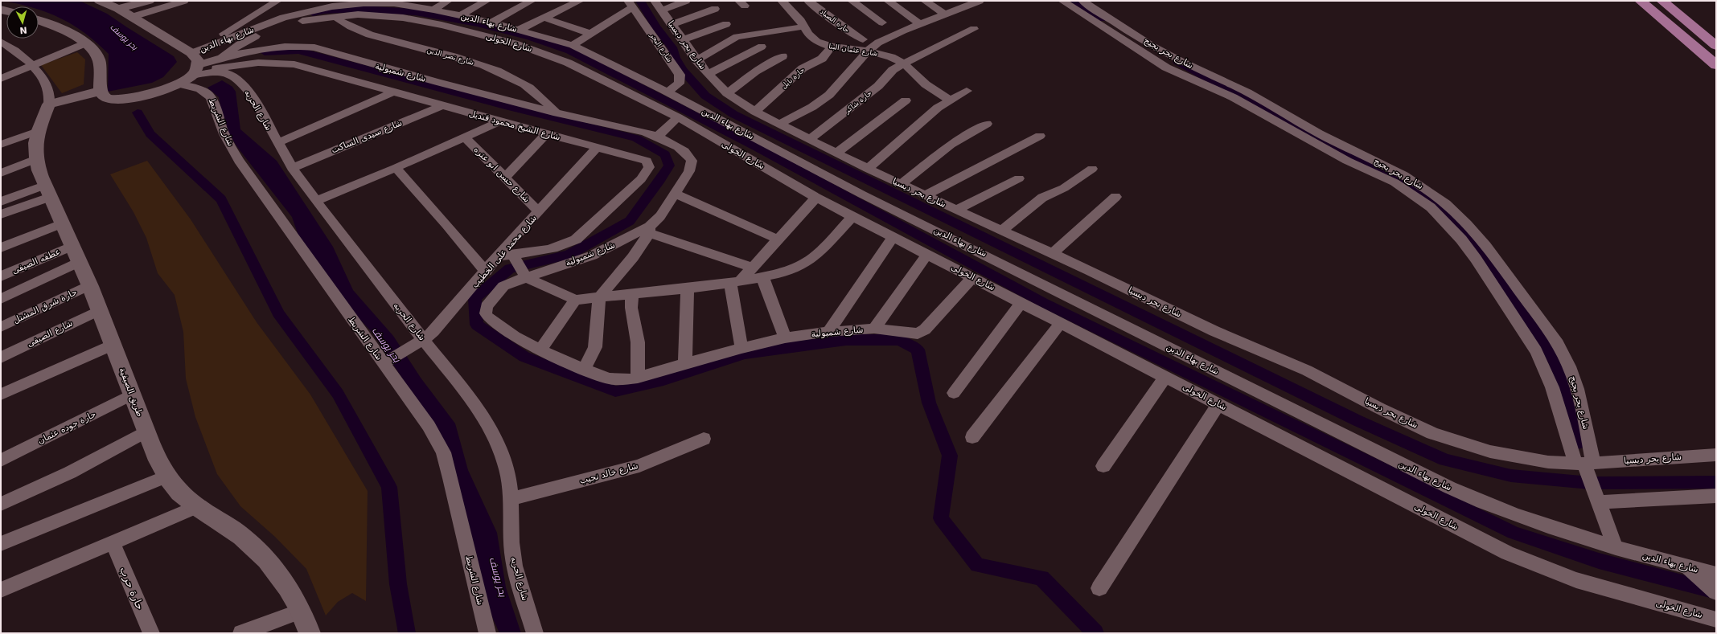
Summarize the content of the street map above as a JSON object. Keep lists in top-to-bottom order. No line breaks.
{"streets":{"street":["حارة الصياد","شارع بهاء الدين","شارع الخولى","شارع بحر ديسيا","شارع البحر","شارع عثمان البنا","شارع بحر بجيج","شارع نصر الدين","شارع شمبولية","حارة نايل","حارة شاكر","شارع الحريه","شارع الشريط","شارع الشيخ محمود قنديل","شارع سيدى الساكت","شارع حسن ابو عتره","شارع محمد على الخطيب","عطفه الصيفى","حارة شرق المشتل","شارع الصيفى","طريق الصيفية","حارة جوده عثمان","شارع خالد نجيب","حارة حرب"]},"crossings":[["شارع بهاء الدين","شارع الخولى"],["شارع بهاء الدين","شارع البحر"],["شارع الخولى","شارع نصر الدين"],["شارع الخولى","شارع شمبولية"],["شارع بحر ديسيا","شارع بحر بجيج"],["شارع بحر ديسيا","حارة نايل"],["شارع بحر ديسيا","حارة شاكر"],["شارع عثمان البنا","حارة نايل"],["شارع عثمان البنا","حارة شاكر"],["شارع نصر الدين","شارع شمبولية"],["شارع شمبولية","شارع الحريه"],["شارع شمبولية","شارع الشيخ محمود قنديل"],["شارع الحريه","شارع الشريط"],["شارع الحريه","شارع الشيخ محمود قنديل"],["شارع الحريه","شارع سيدى الساكت"],["شارع الحريه","شارع محمد على الخطيب"],["شارع الحريه","شارع خالد نجيب"],["شارع الشريط","شارع محمد على الخطيب"],["شارع الشيخ محمود قنديل","شارع سيدى الساكت"],["شارع الشيخ محمود قنديل","شارع محمد على الخطيب"],["شارع حسن ابو عتره","شارع محمد على الخطيب"],["عطفه الصيفى","طريق الصيفية"],["حارة شرق المشتل","طريق الصيفية"],["شارع الصيفى","طريق الصيفية"],["طريق الصيفية","حارة جوده عثمان"]],"water":["بحر يوسف"],"north":"bottom"}
